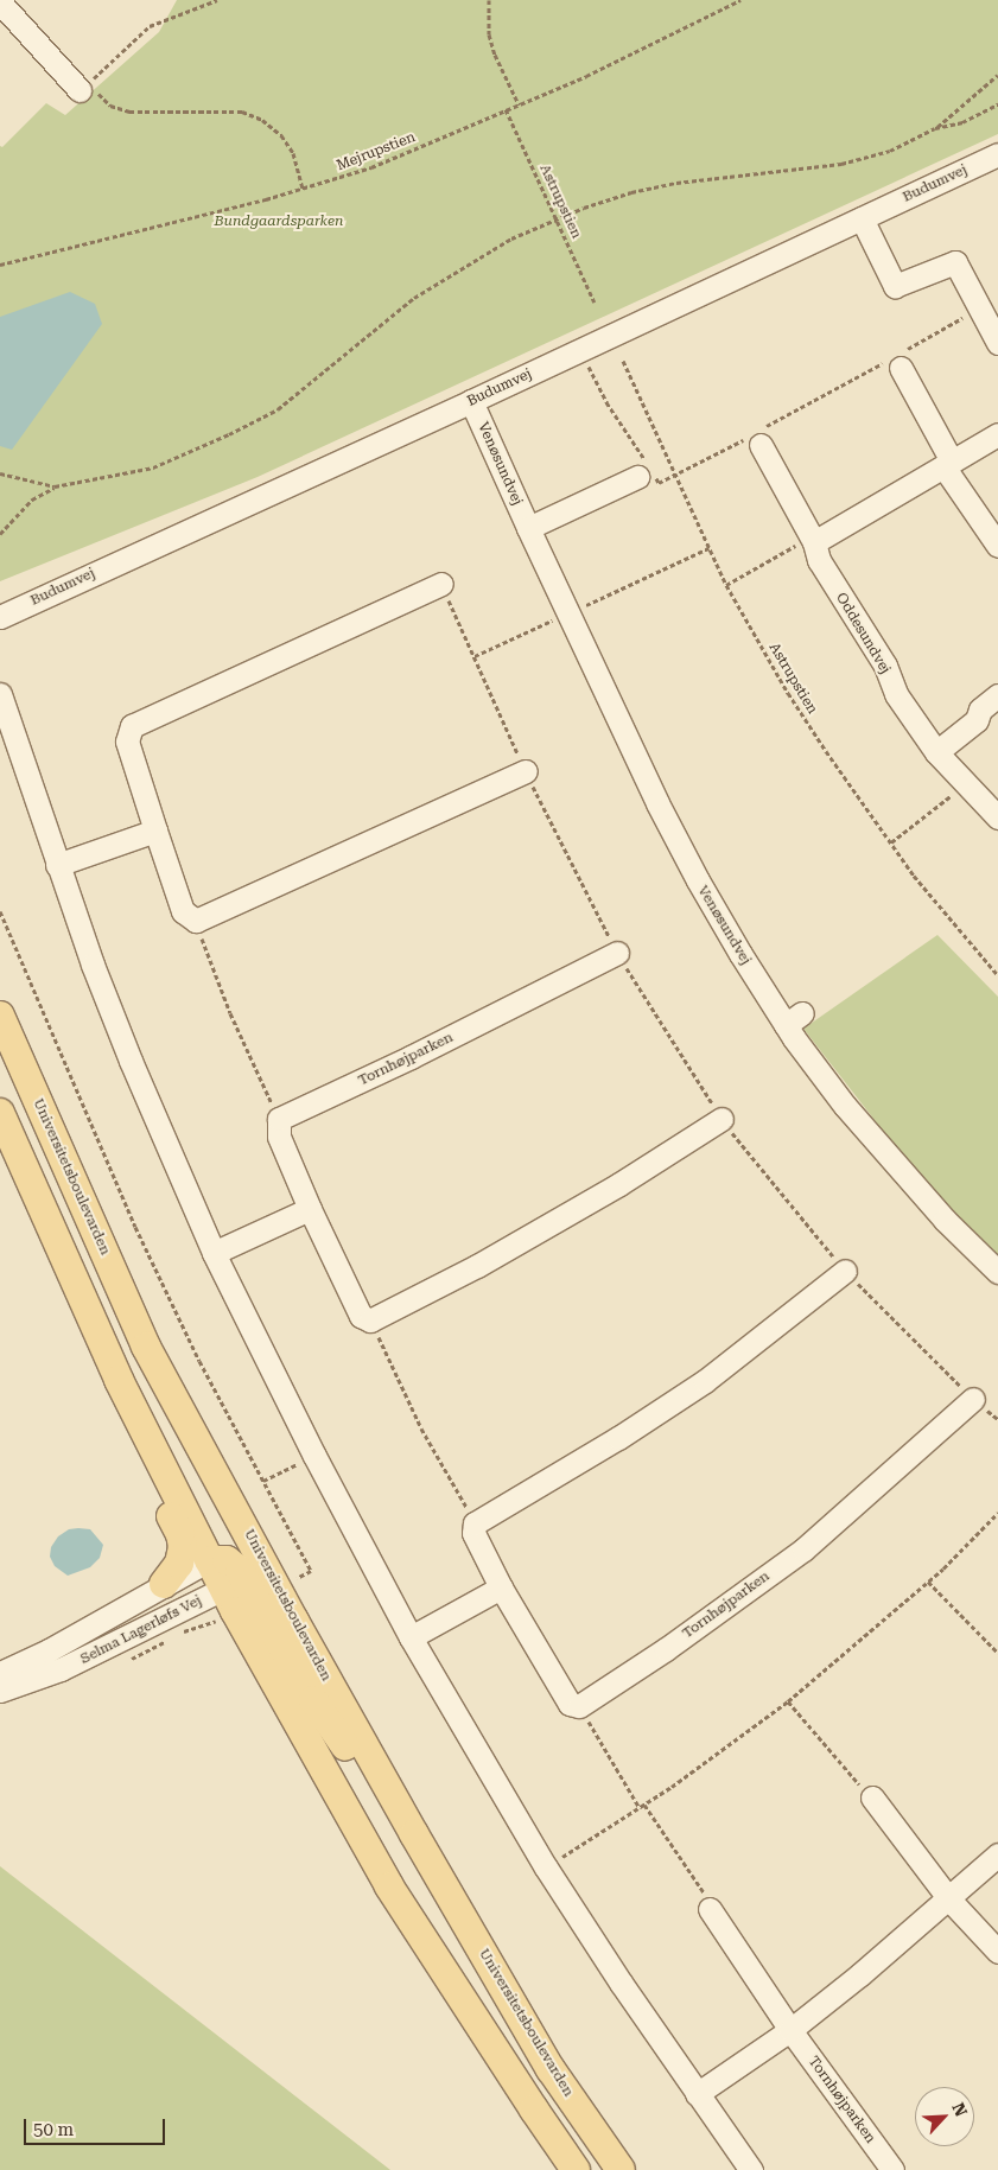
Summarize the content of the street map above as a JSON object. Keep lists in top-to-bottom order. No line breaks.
{"streets":{"main road":["Universitetsboulevarden"],"street":["Budumvej","Venøsundvej","Oddesundvej","Tornhøjparken","Selma Lagerløfs Vej"],"path":["Mejrupstien","Astrupstien"]},"crossings":[["Mejrupstien","Astrupstien"],["Budumvej","Venøsundvej"]],"parks":["Bundgaardsparken"],"scale_bar":"50 m","north":"top right"}
